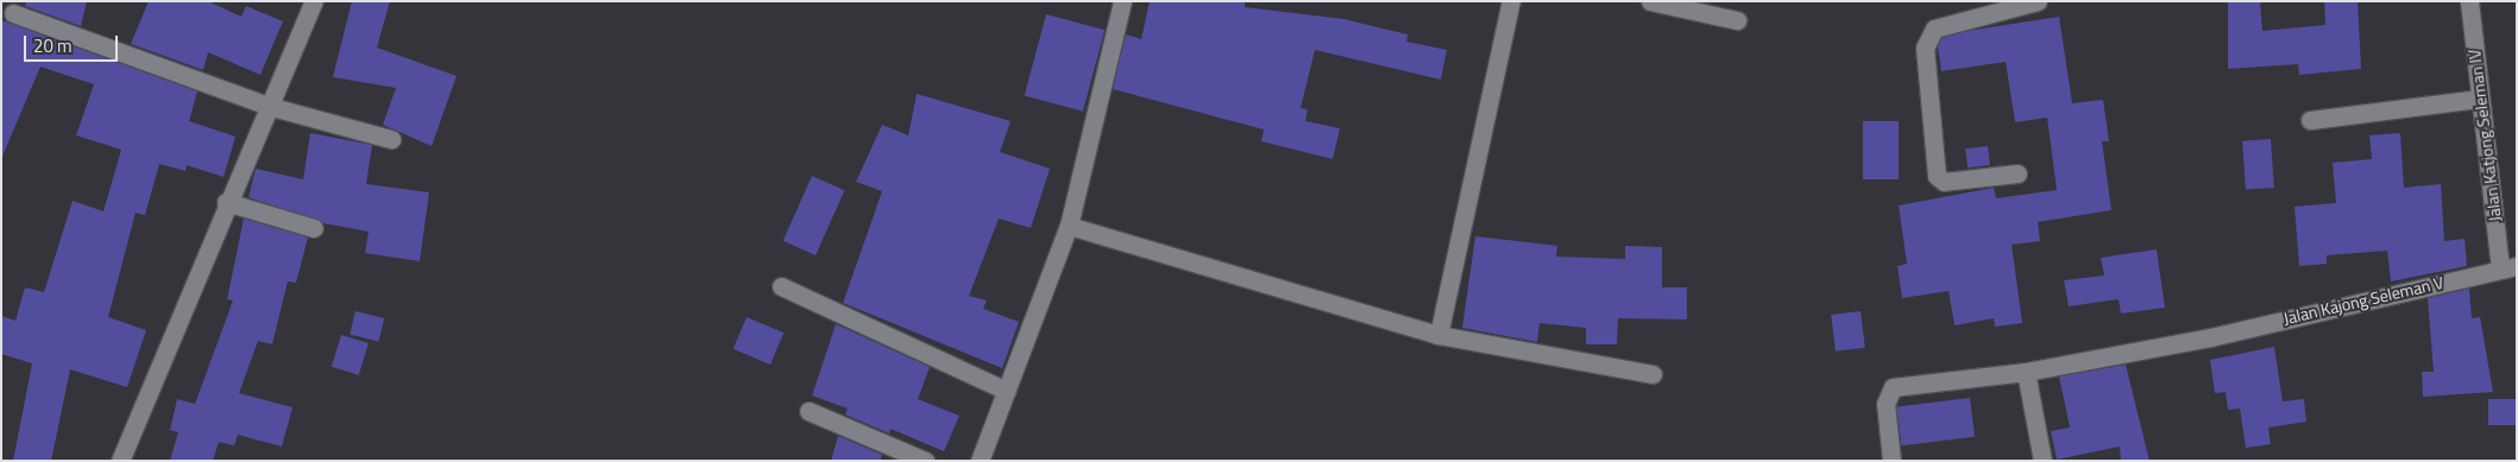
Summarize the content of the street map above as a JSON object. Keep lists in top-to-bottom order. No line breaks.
{"streets":{"street":["Jalan Katjong Seleman IV","Jalan Kajong Seleman V"]},"crossings":[["Jalan Katjong Seleman IV","Jalan Kajong Seleman V"]],"scale_bar":"20 m"}
